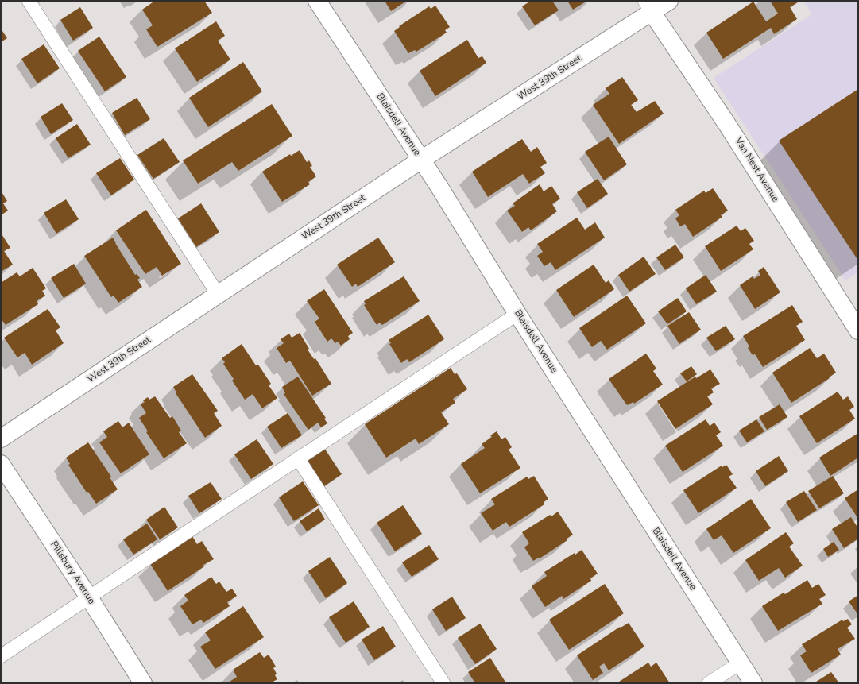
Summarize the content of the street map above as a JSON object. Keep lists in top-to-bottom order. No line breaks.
{"streets":{"street":["West 39th Street","Blaisdell Avenue","Van Nest Avenue","Pillsbury Avenue"]},"crossings":[["West 39th Street","Blaisdell Avenue"],["West 39th Street","Van Nest Avenue"]]}
